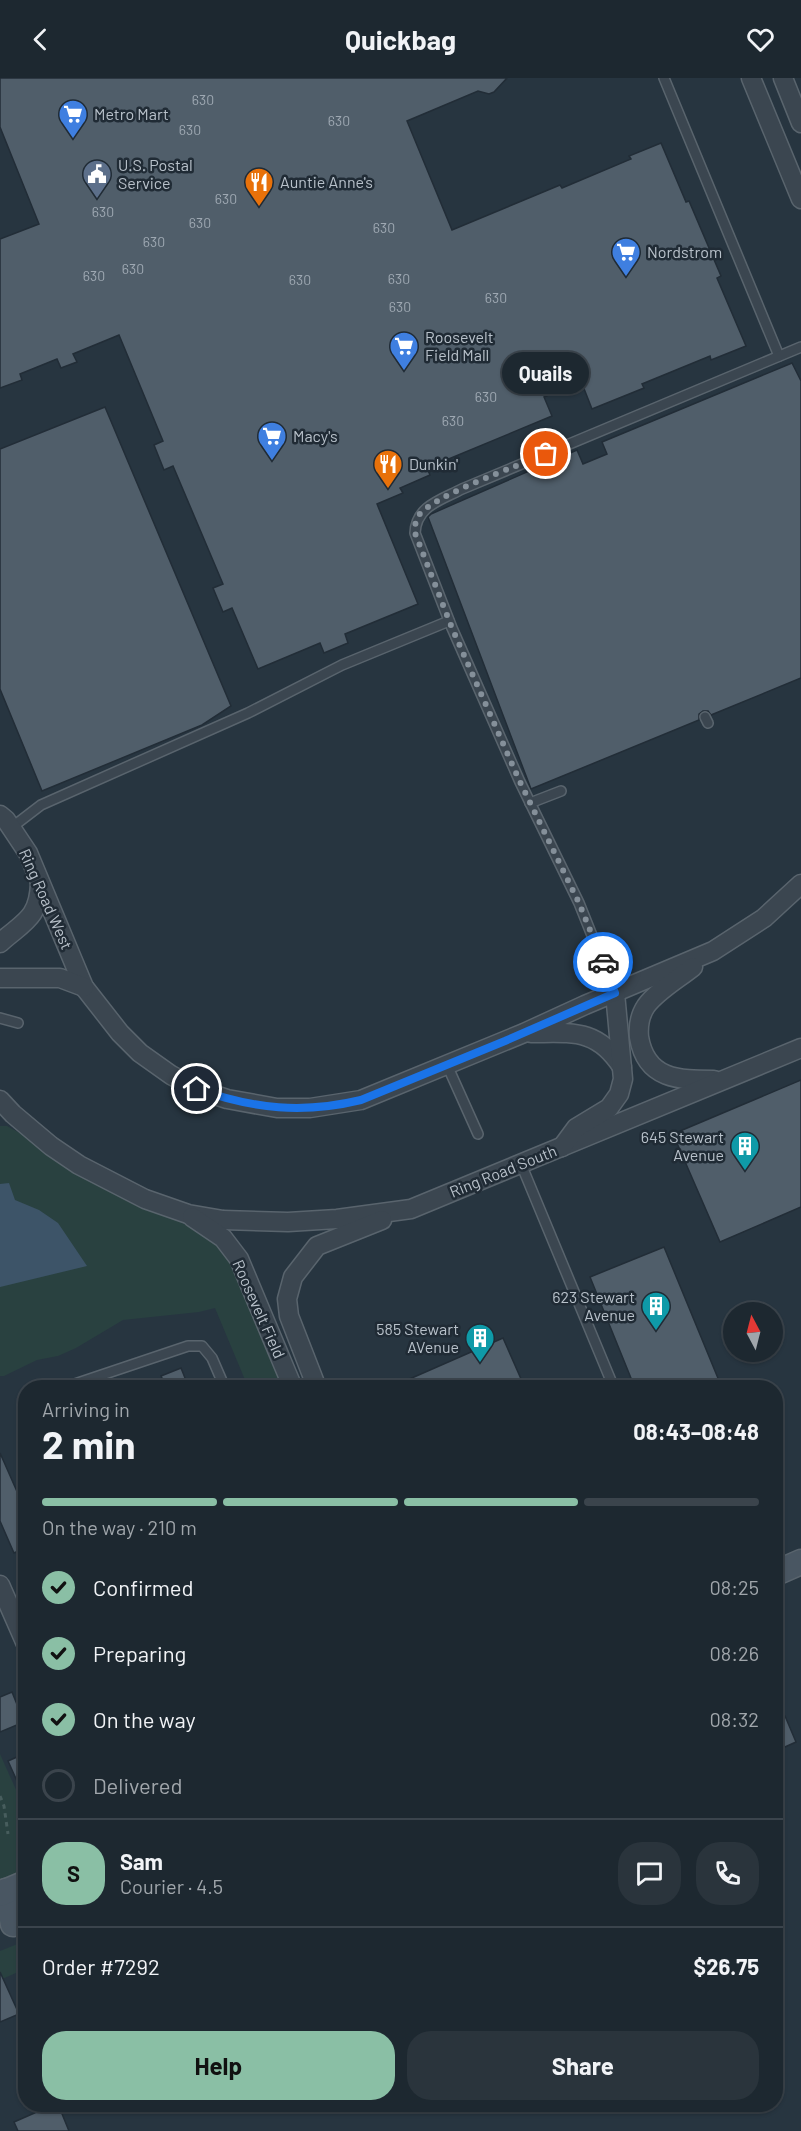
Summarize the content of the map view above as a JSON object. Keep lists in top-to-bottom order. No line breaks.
{"streets":{"street":["Ring Road West","Ring Road South","Roosevelt Field"]},"crossings":[["Ring Road South","Roosevelt Field"]],"places":{"supermarket":["Metro Mart","Nordstrom","Roosevelt Field Mall","Macy's"],"public building":["U.S. Postal Service"],"restaurant":["Auntie Anne's","Dunkin'"],"other":["Quails"],"building":["645 Stewart Avenue","623 Stewart Avenue","585 Stewart AVenue"]},"house_numbers":["630","630","630","630","630","630","630","630","630","630","630","630","630","630","630","630"],"north":"top","page":{"header":"Quickbag","bubble":"Quails","heading":["2 min","Arriving in","08:43–08:48"],"panel":["Sam","Courier · 4.5","Order #7292","$26.75"],"bar":"On the way · 210 m","list":[["Confirmed","08:25"],["Preparing","08:26"],["On the way","08:32"],"Delivered"],"round":"S","buttons":["Help","Share"]}}
